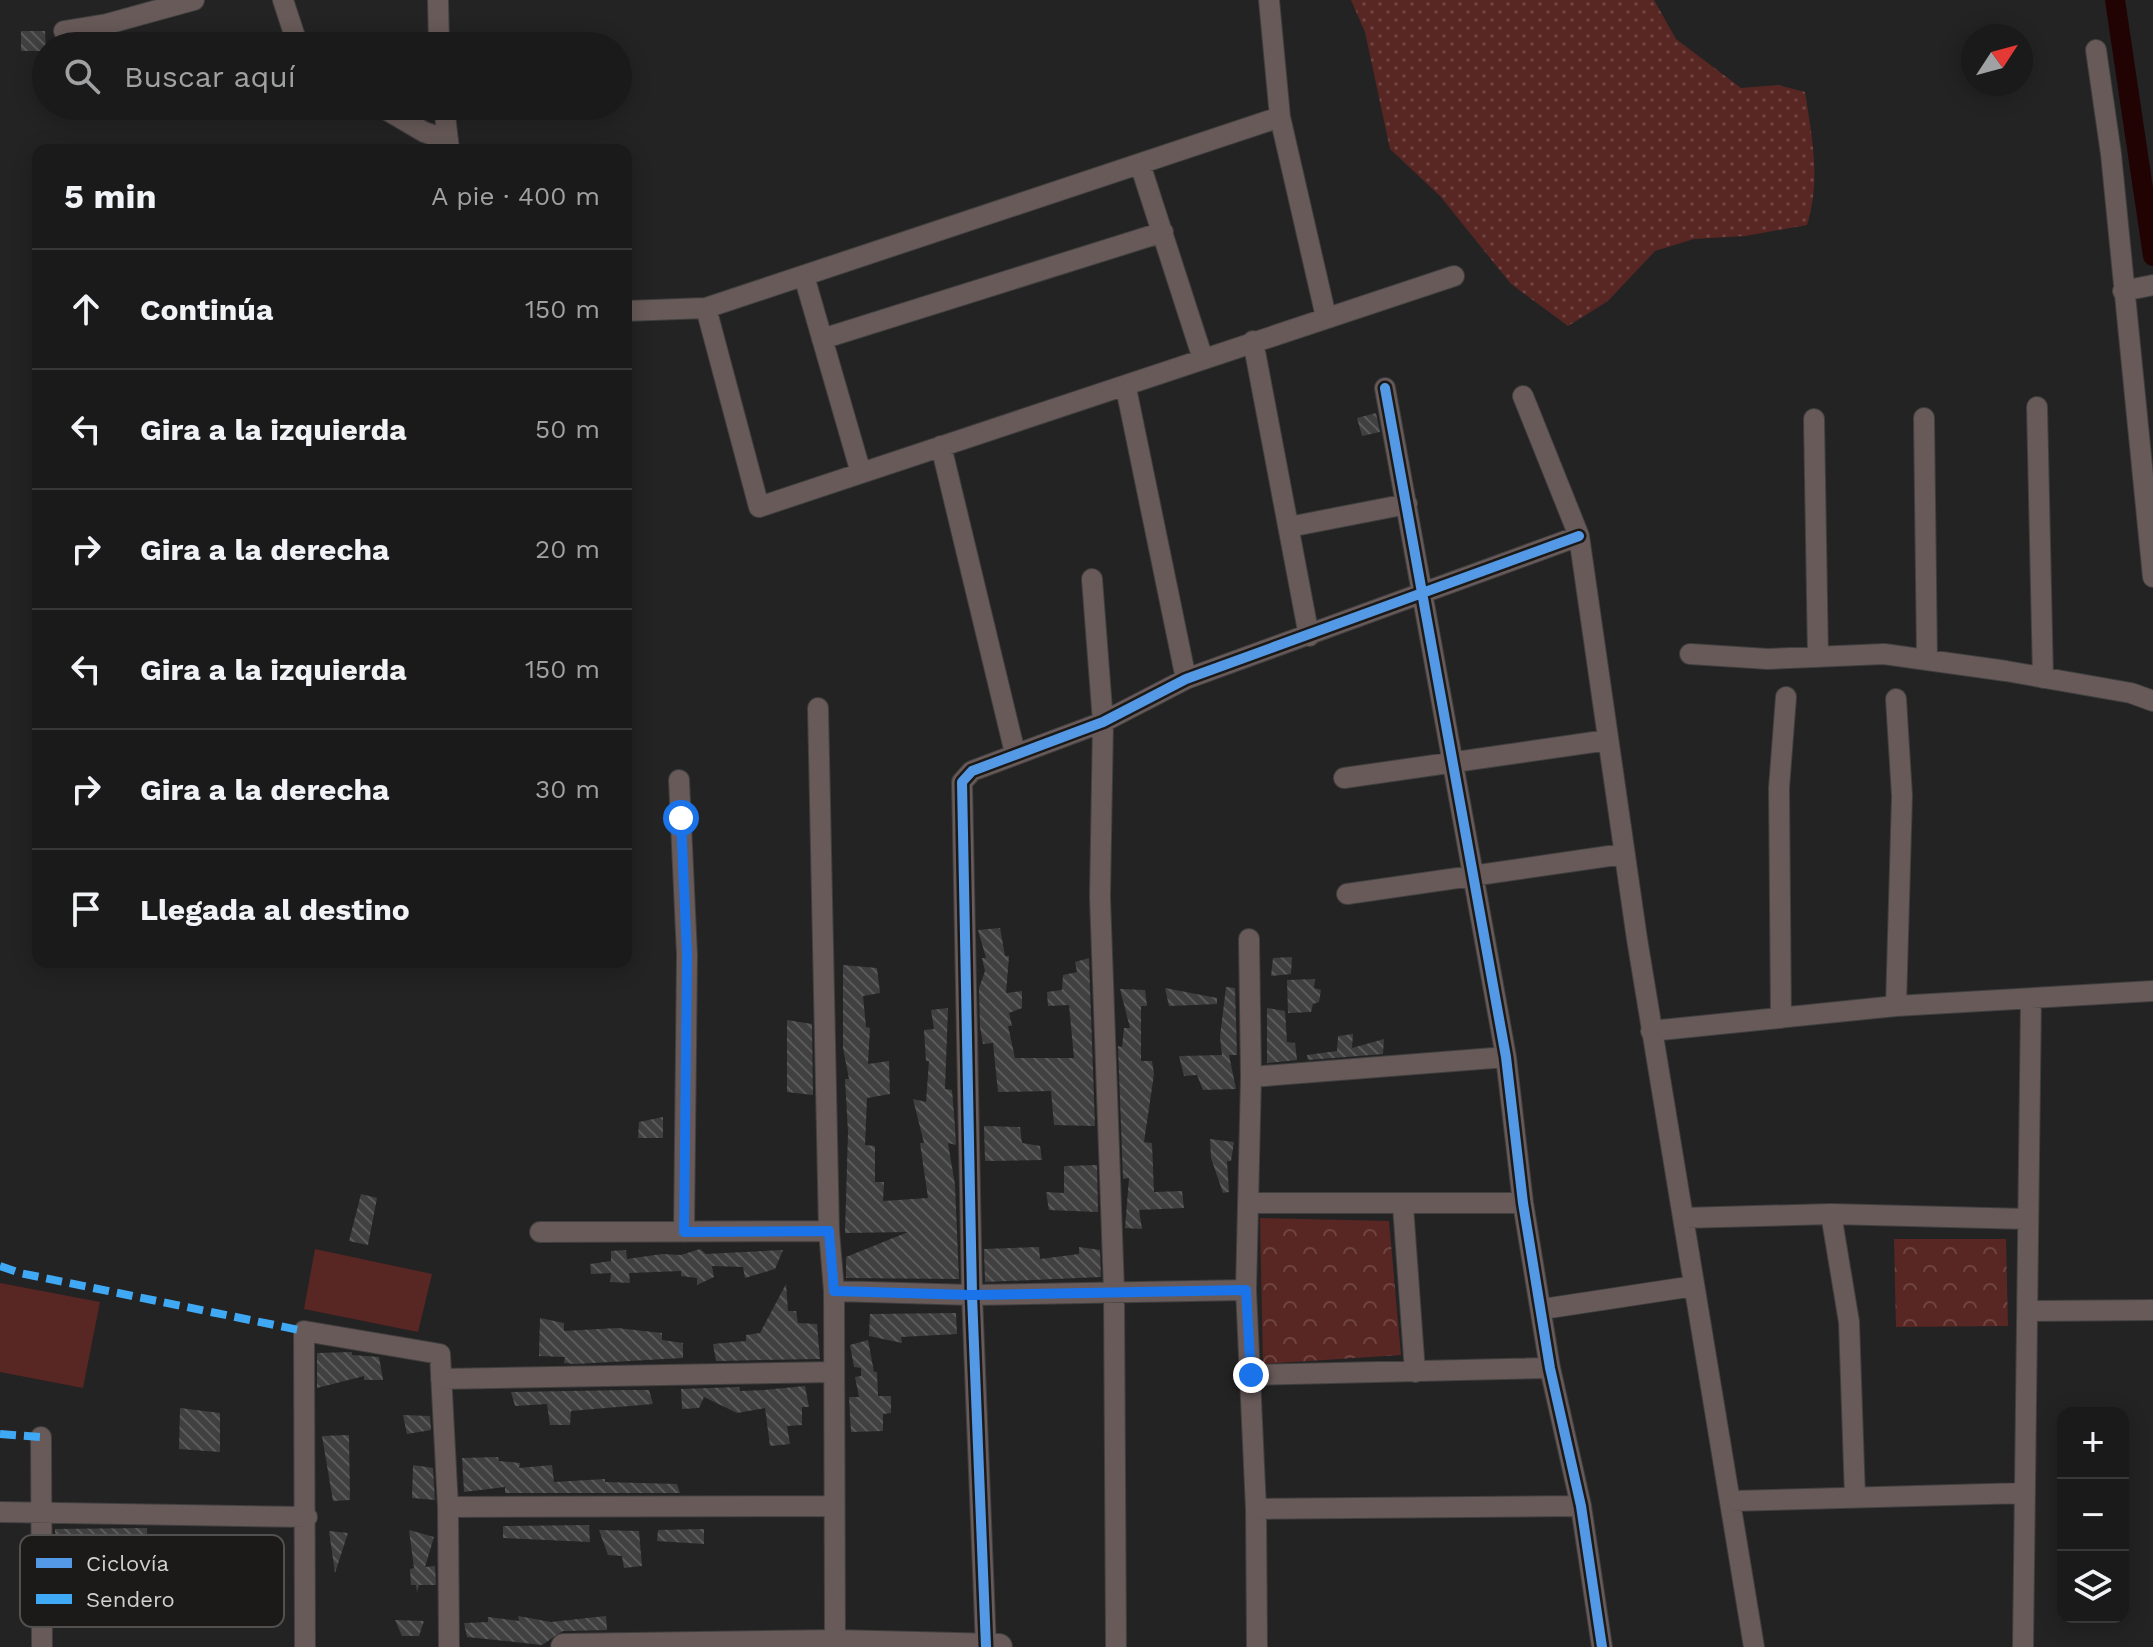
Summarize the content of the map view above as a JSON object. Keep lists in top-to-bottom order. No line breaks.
{"legend":["Ciclovía","Sendero"],"north":"top right","page":{"search":"Buscar aquí","heading":["5 min","A pie · 400 m"],"list":[["Continúa","150 m"],["Gira a la izquierda","50 m"],["Gira a la derecha","20 m"],["Gira a la izquierda","150 m"],["Gira a la derecha","30 m"],"Llegada al destino"],"map_buttons":["+","−"]}}
